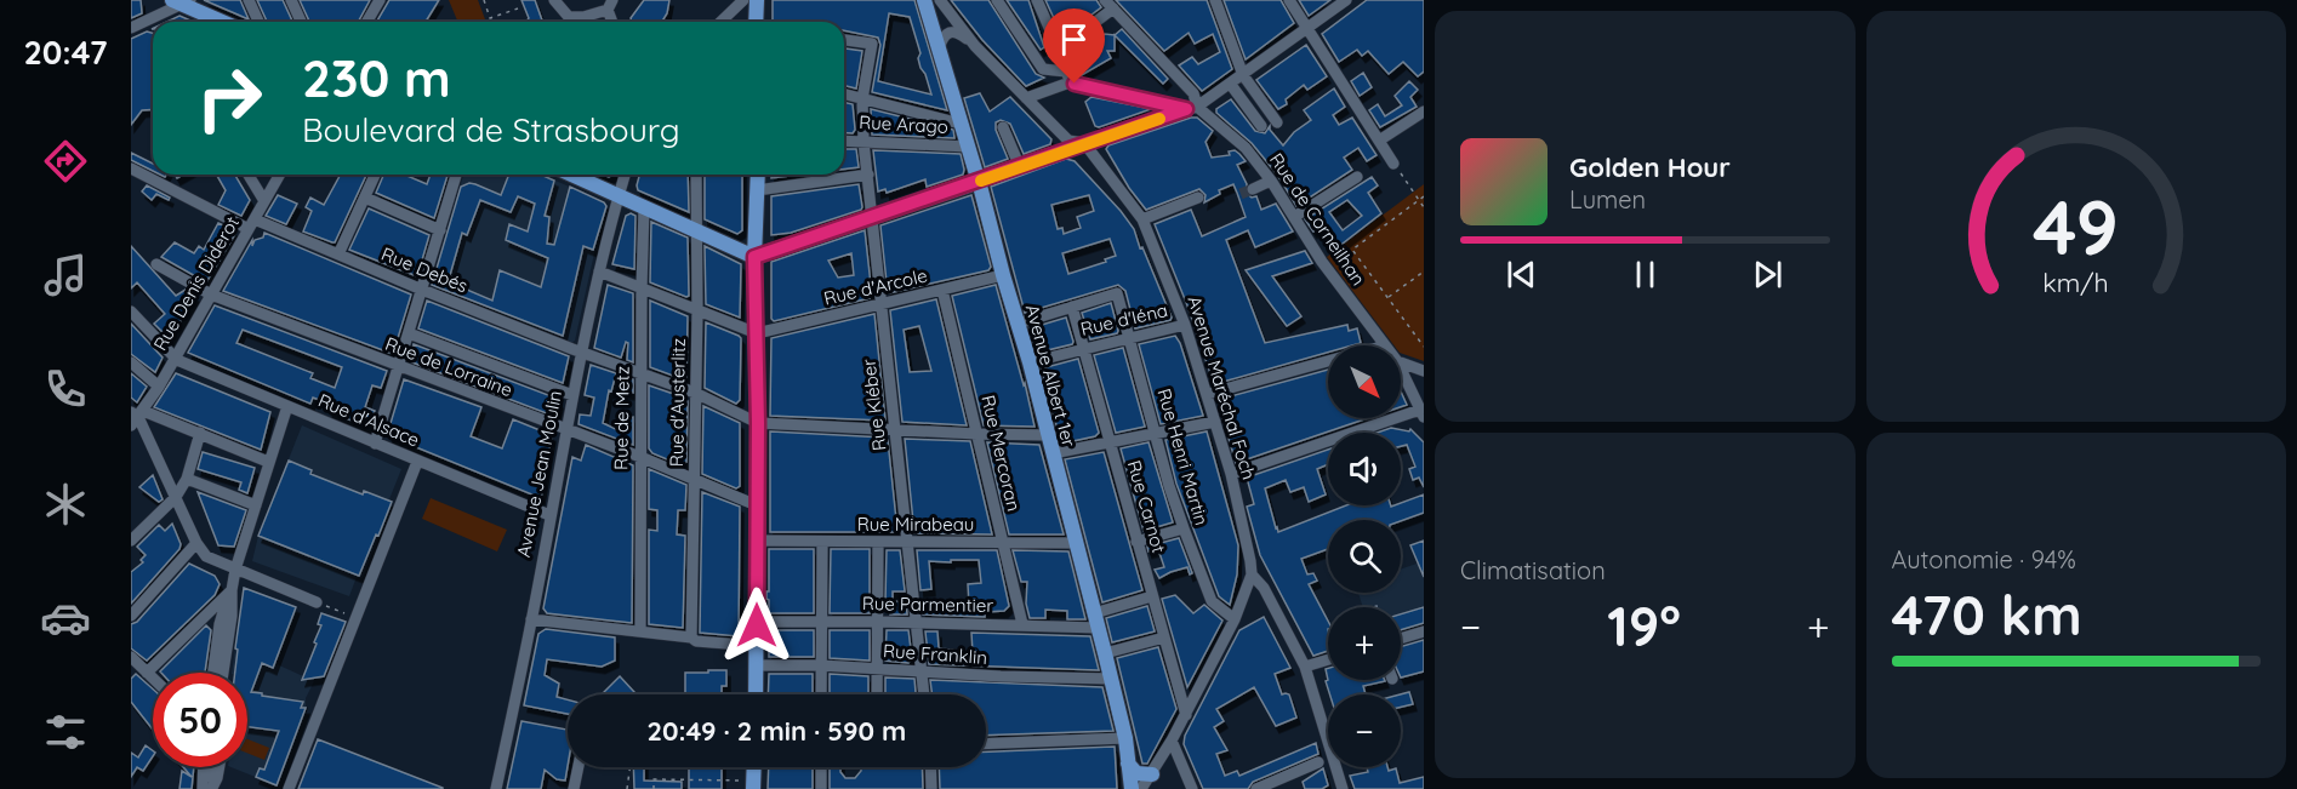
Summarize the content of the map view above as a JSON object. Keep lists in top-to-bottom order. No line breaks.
{"streets":{"main road":["Avenue Albert 1er"],"street":["Rue Arago","Rue de Corneilhan","Rue Debés","Rue Denis Diderot","Rue d'Arcole","Rue d'Iéna","Rue de Lorraine","Avenue Maréchal Foch","Rue d'Austerlitz","Rue Kléber","Rue de Metz","Rue d'Alsace","Rue Mercoran","Rue Henri Martin","Avenue Jean Moulin","Rue Carnot","Rue Mirabeau","Rue Parmentier","Rue Franklin"]},"crossings":[["Rue Arago","Avenue Albert 1er"],["Rue Arago","Rue Kléber"],["Rue Debés","Rue Denis Diderot"],["Rue Debés","Rue d'Austerlitz"],["Rue Debés","Rue de Metz"],["Rue Debés","Avenue Jean Moulin"],["Rue Denis Diderot","Rue de Lorraine"],["Rue Denis Diderot","Rue d'Alsace"],["Rue d'Arcole","Avenue Albert 1er"],["Rue d'Arcole","Rue Kléber"],["Rue d'Arcole","Rue Mercoran"],["Rue d'Iéna","Avenue Albert 1er"],["Rue d'Iéna","Avenue Maréchal Foch"],["Rue d'Iéna","Rue Henri Martin"],["Rue d'Iéna","Rue Carnot"],["Rue de Lorraine","Rue d'Austerlitz"],["Rue de Lorraine","Rue de Metz"],["Rue de Lorraine","Avenue Jean Moulin"],["Avenue Albert 1er","Avenue Maréchal Foch"],["Avenue Albert 1er","Rue Mirabeau"],["Avenue Albert 1er","Rue Parmentier"],["Avenue Albert 1er","Rue Franklin"],["Rue Kléber","Rue Mirabeau"],["Rue Kléber","Rue Parmentier"],["Rue Kléber","Rue Franklin"],["Rue d'Alsace","Avenue Jean Moulin"],["Rue Mercoran","Rue Mirabeau"],["Rue Mercoran","Rue Parmentier"],["Rue Henri Martin","Rue Carnot"],["Rue Carnot","Rue Parmentier"]],"north":"bottom right","page":{"tabs":"20:47","turn":["230 m","Boulevard de Strasbourg"],"song":["Golden Hour","Lumen"],"map_buttons":["+","−"],"tile":["Climatisation",["Autonomie · 94%","470 km"]],"heat":["−","19°","+"],"limit":"50","trip":"20:49 · 2 min · 590 m","gauge":["49","km/h"]}}
